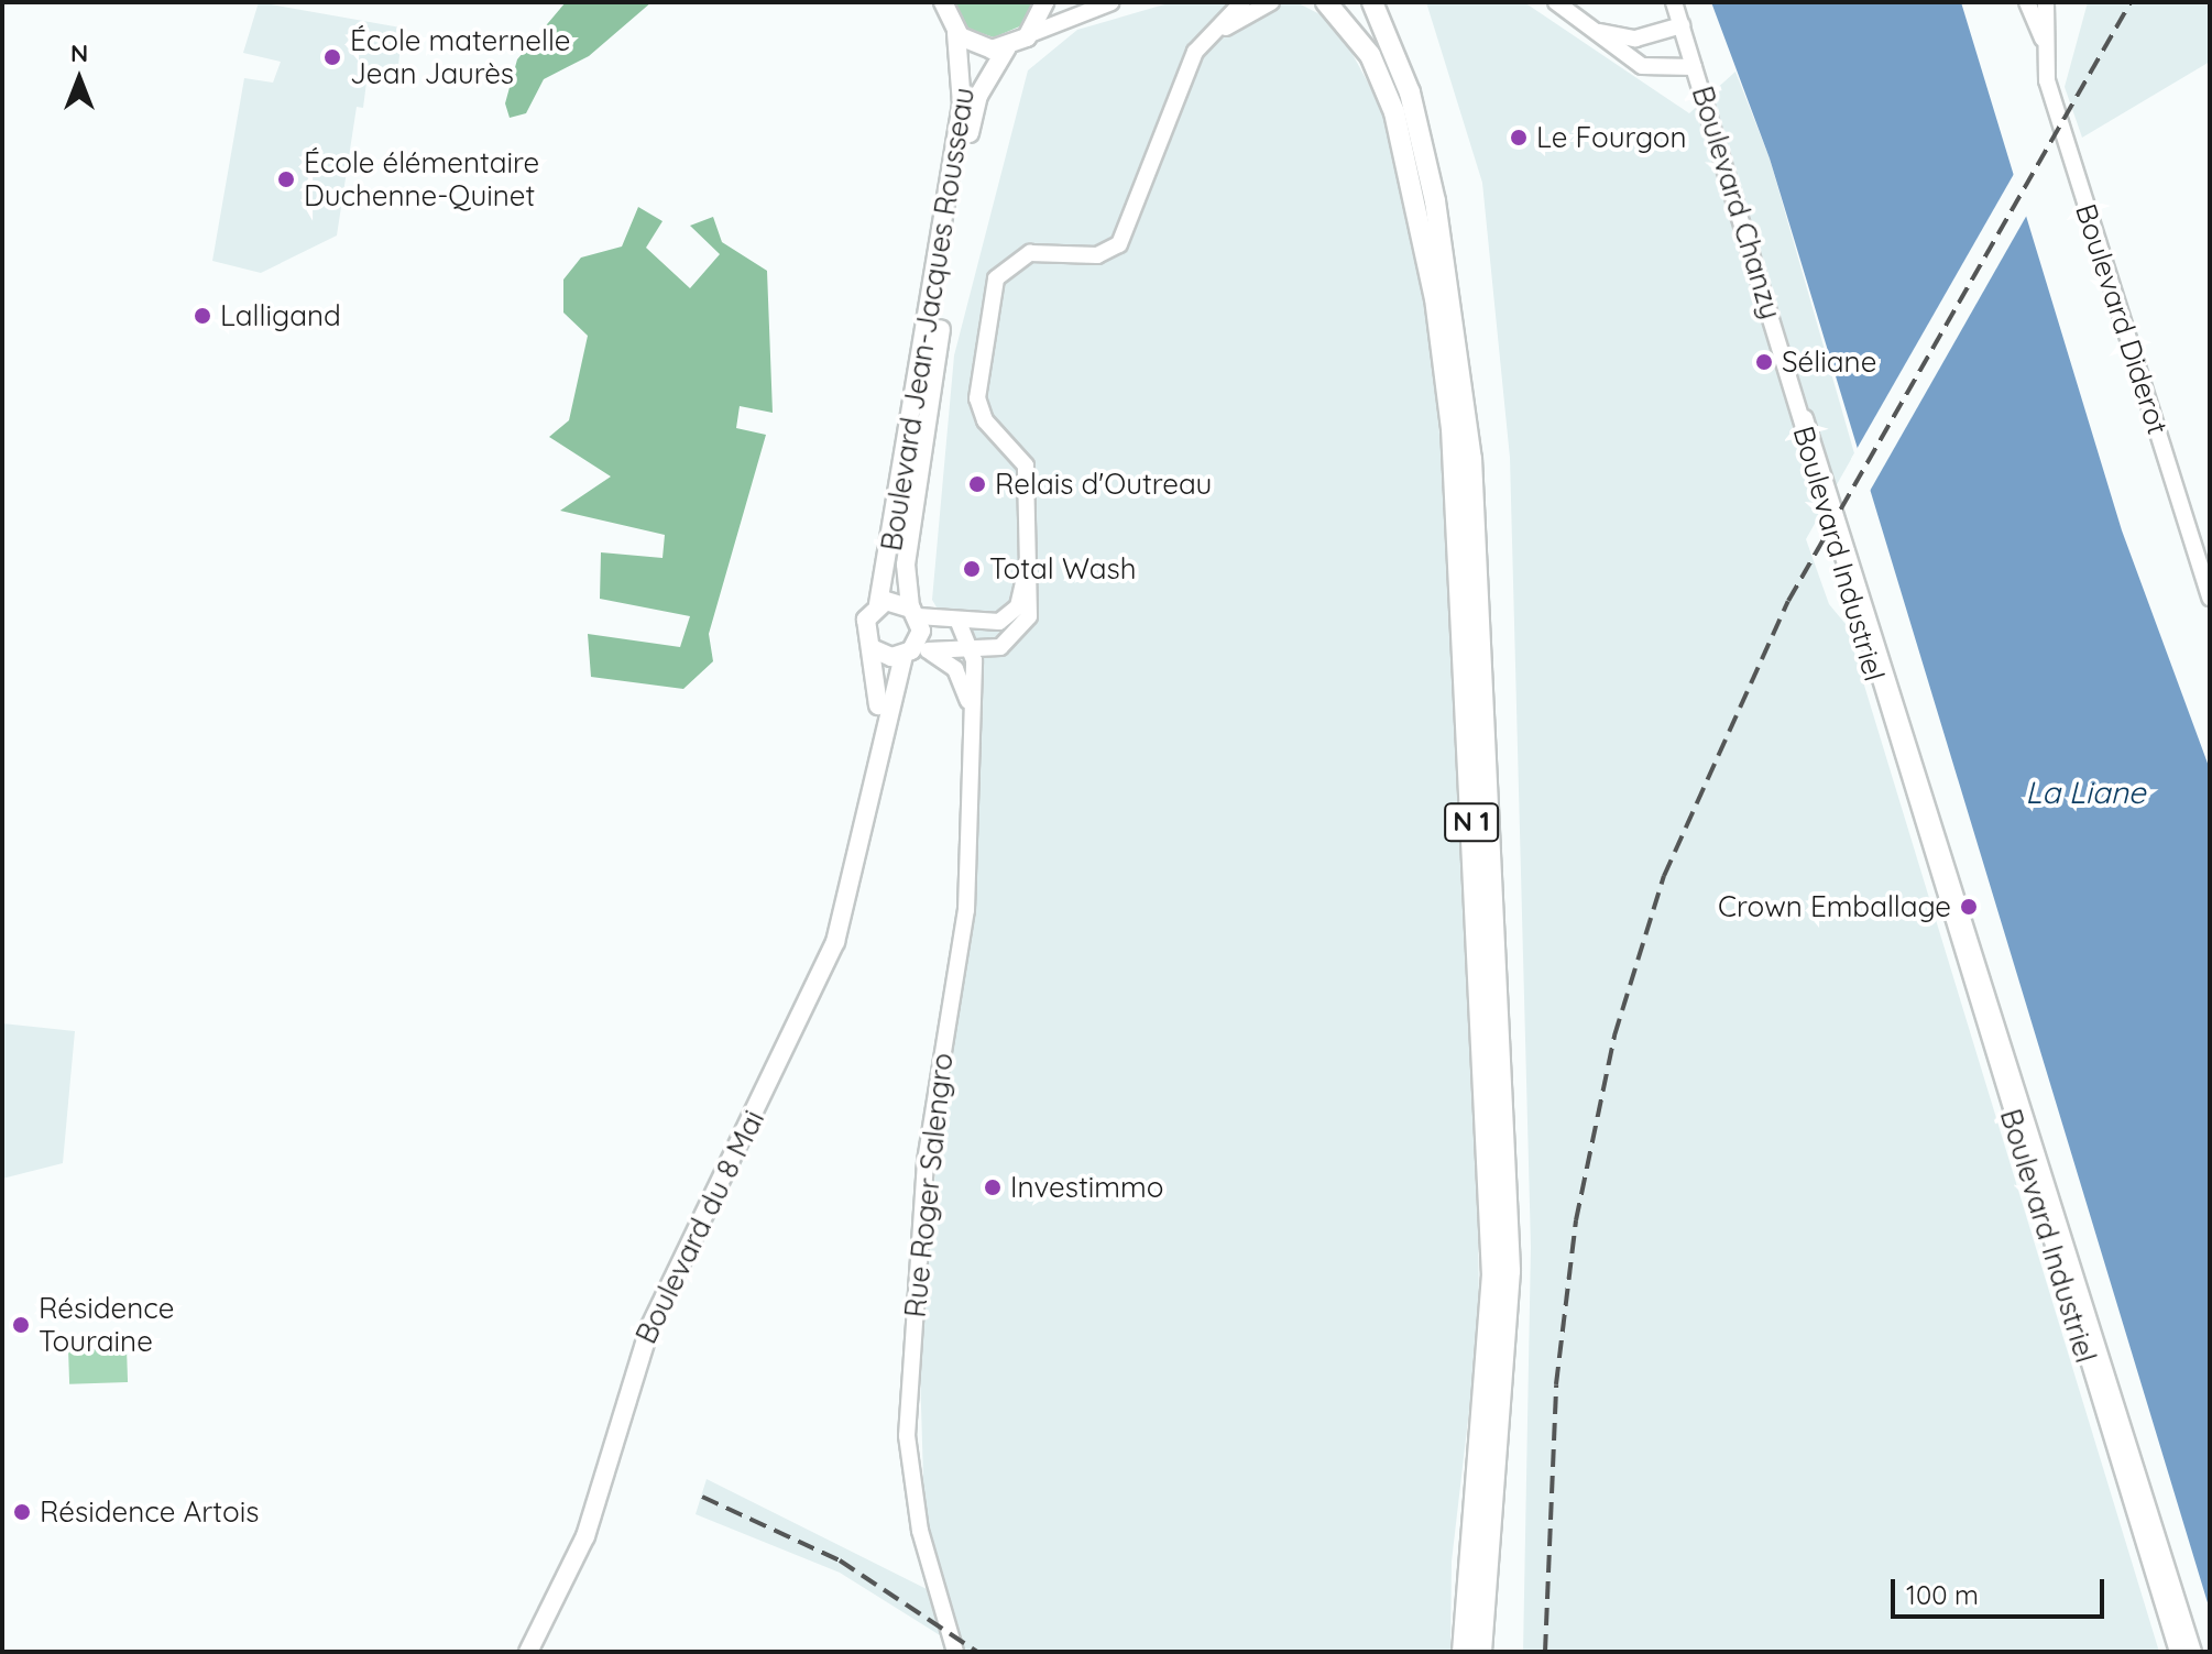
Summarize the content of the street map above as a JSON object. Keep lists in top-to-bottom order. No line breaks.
{"streets":{"highway":["N 1"],"main road":["Boulevard Jean-Jacques Rousseau","Boulevard du 8 Mai"],"street":["Boulevard Chanzy","Boulevard Diderot","Boulevard Industriel","Rue Roger Salengro"]},"crossings":[["Boulevard Chanzy","Boulevard Industriel"],["Boulevard Jean-Jacques Rousseau","Boulevard du 8 Mai"]],"water":["La Liane"],"places":["École maternelle Jean Jaurès","Le Fourgon","École élémentaire Duchenne-Quinet","Lalligand","Séliane","Relais d'Outreau","Total Wash","Crown Emballage","Investimmo","Résidence Touraine","Résidence Artois"],"scale_bar":"100 m","north":"top"}
